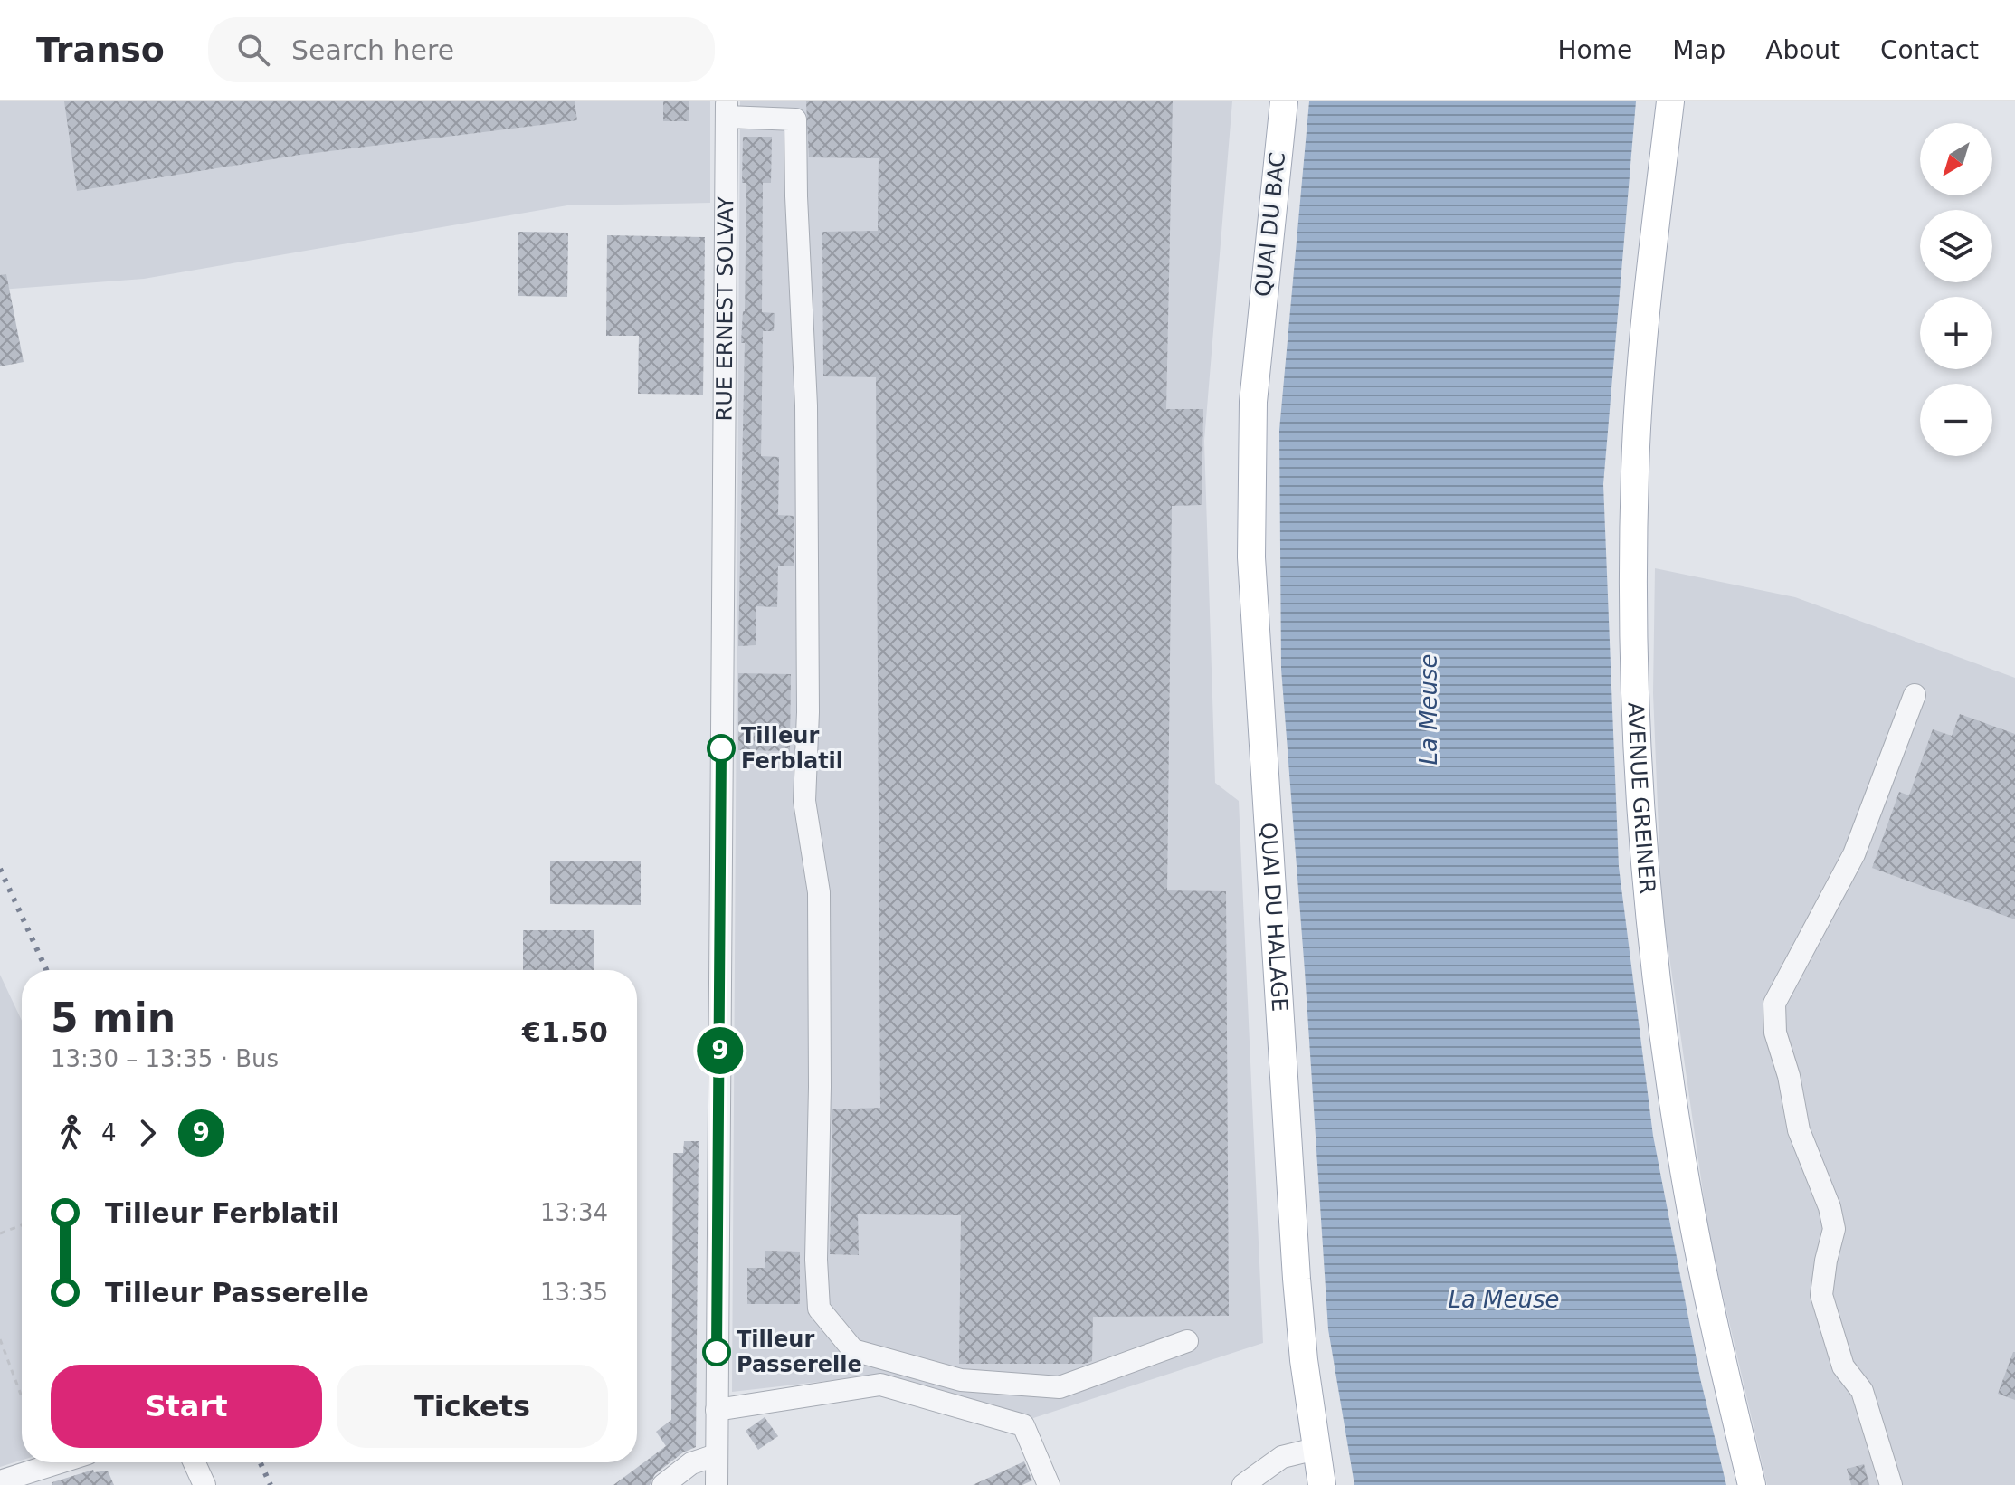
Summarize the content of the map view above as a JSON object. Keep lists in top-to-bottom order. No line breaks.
{"streets":{"main road":["QUAI DU BAC","AVENUE GREINER","QUAI DU HALAGE"],"street":["RUE ERNEST SOLVAY"]},"crossings":[["QUAI DU BAC","QUAI DU HALAGE"]],"water":["La Meuse"],"places":["Tilleur Ferblatil","Tilleur Passerelle"],"lines":["bus line 9"],"north":"bottom left","page":{"header":"Transo","search":"Search here","nav":["Home","Map","About","Contact"],"on_map":"9","map_buttons":["+","−"],"heading":["5 min","13:30 – 13:35 · Bus","€1.50"],"legs":["4","9"],"list":[{"name":"Tilleur Ferblatil","value":"13:34"},{"name":"Tilleur Passerelle","value":"13:35"}],"buttons":["Start","Tickets"]}}
